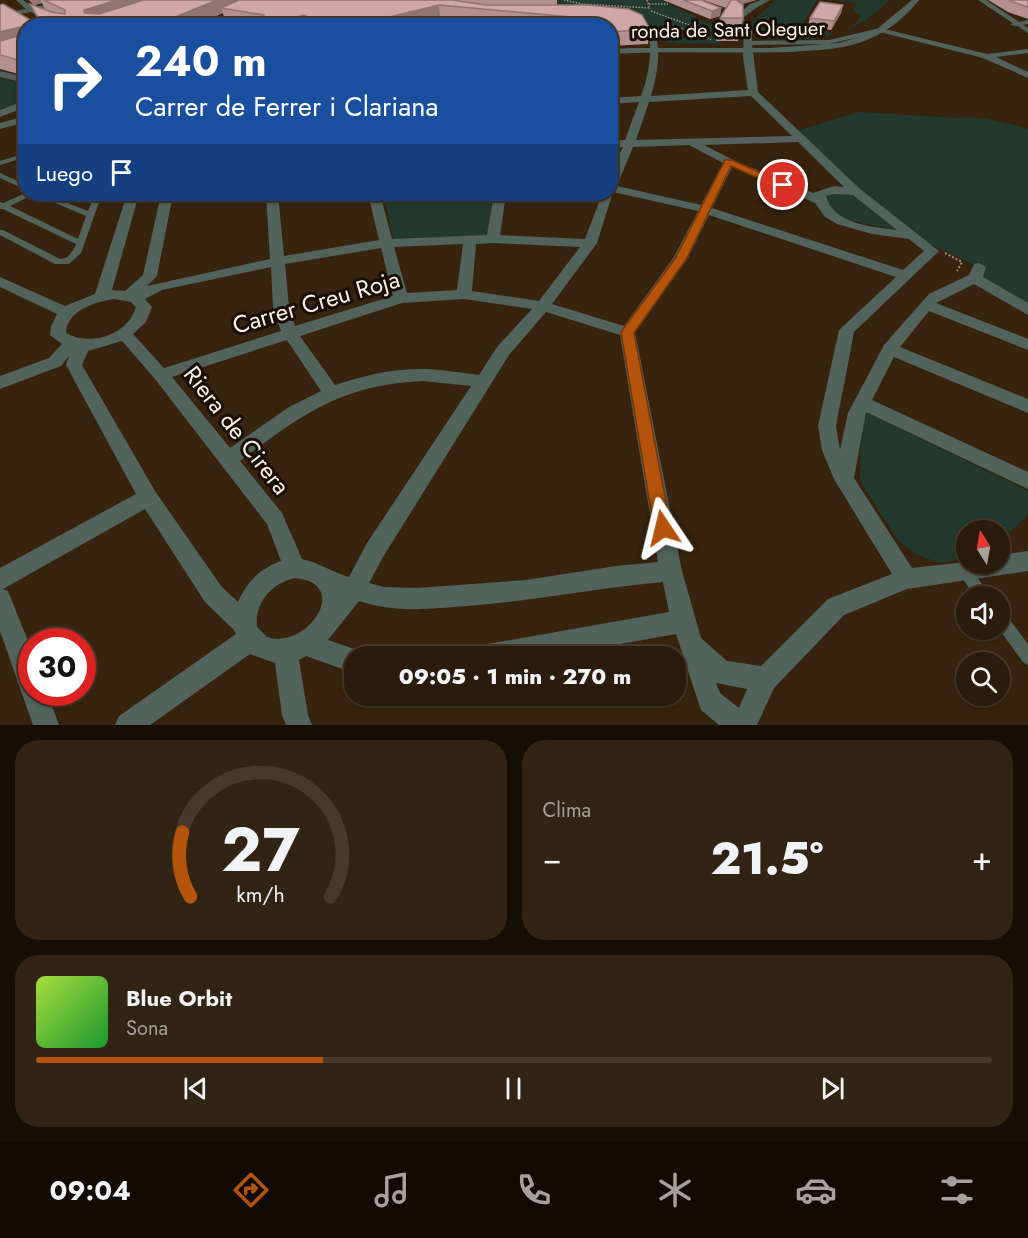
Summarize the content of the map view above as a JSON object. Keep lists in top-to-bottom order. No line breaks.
{"streets":{"street":["ronda de Sant Oleguer","Carrer Creu Roja","Riera de Cirera"]},"crossings":[["Carrer Creu Roja","Riera de Cirera"]],"north":"top","page":{"turn":["240 m","Carrer de Ferrer i Clariana"],"then":"Luego","limit":"30","trip":"09:05 · 1 min · 270 m","tile":"Clima","heat":["−","21.5°","+"],"song":["Blue Orbit","Sona"],"tabs":"09:04","gauge":["27","km/h"]}}
